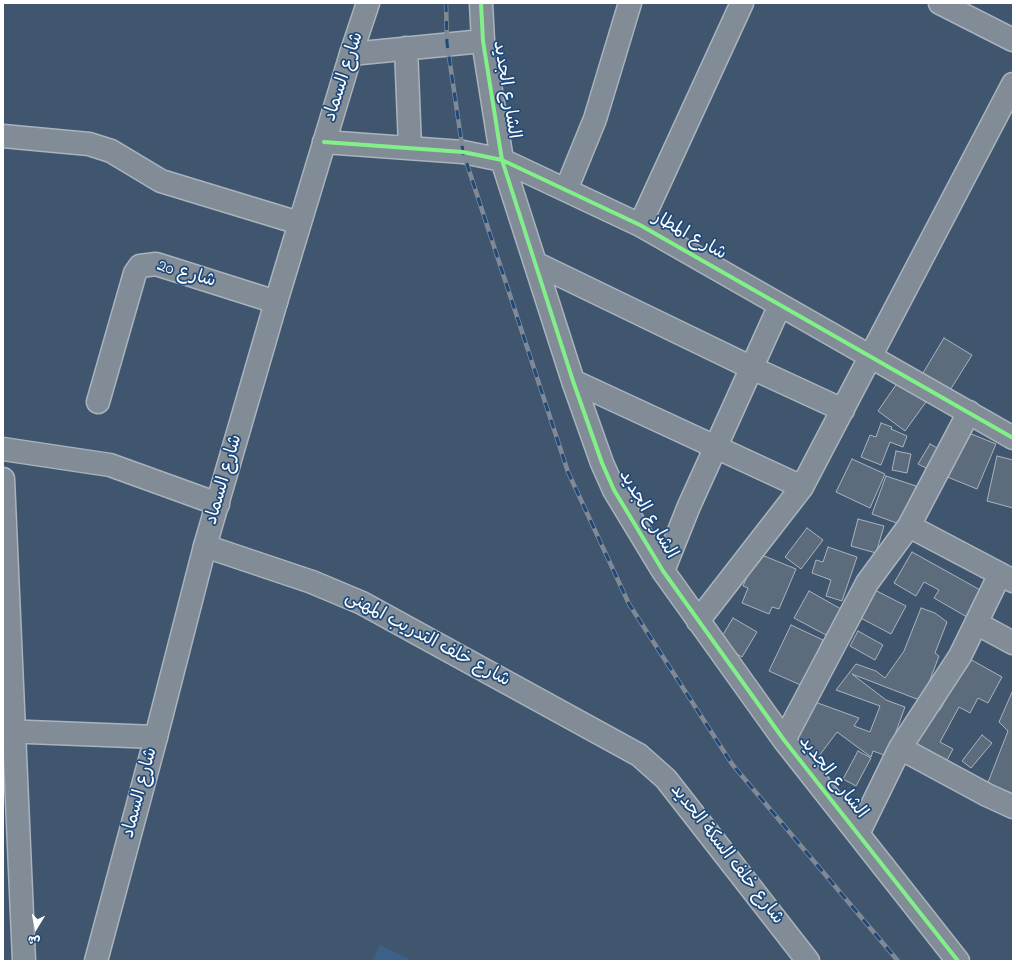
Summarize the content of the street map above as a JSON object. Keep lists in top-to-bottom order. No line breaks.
{"streets":{"main road":["شارع السماد","الشارع الجديد","شارع المطار","شارع 20","شارع خلف التدريب المهنى","شارع خلف السكة الحديد"]},"crossings":[["شارع السماد","شارع المطار"],["شارع السماد","شارع 20"],["شارع السماد","شارع خلف التدريب المهنى"],["الشارع الجديد","شارع المطار"],["شارع خلف التدريب المهنى","شارع خلف السكة الحديد"]],"north":"bottom"}
